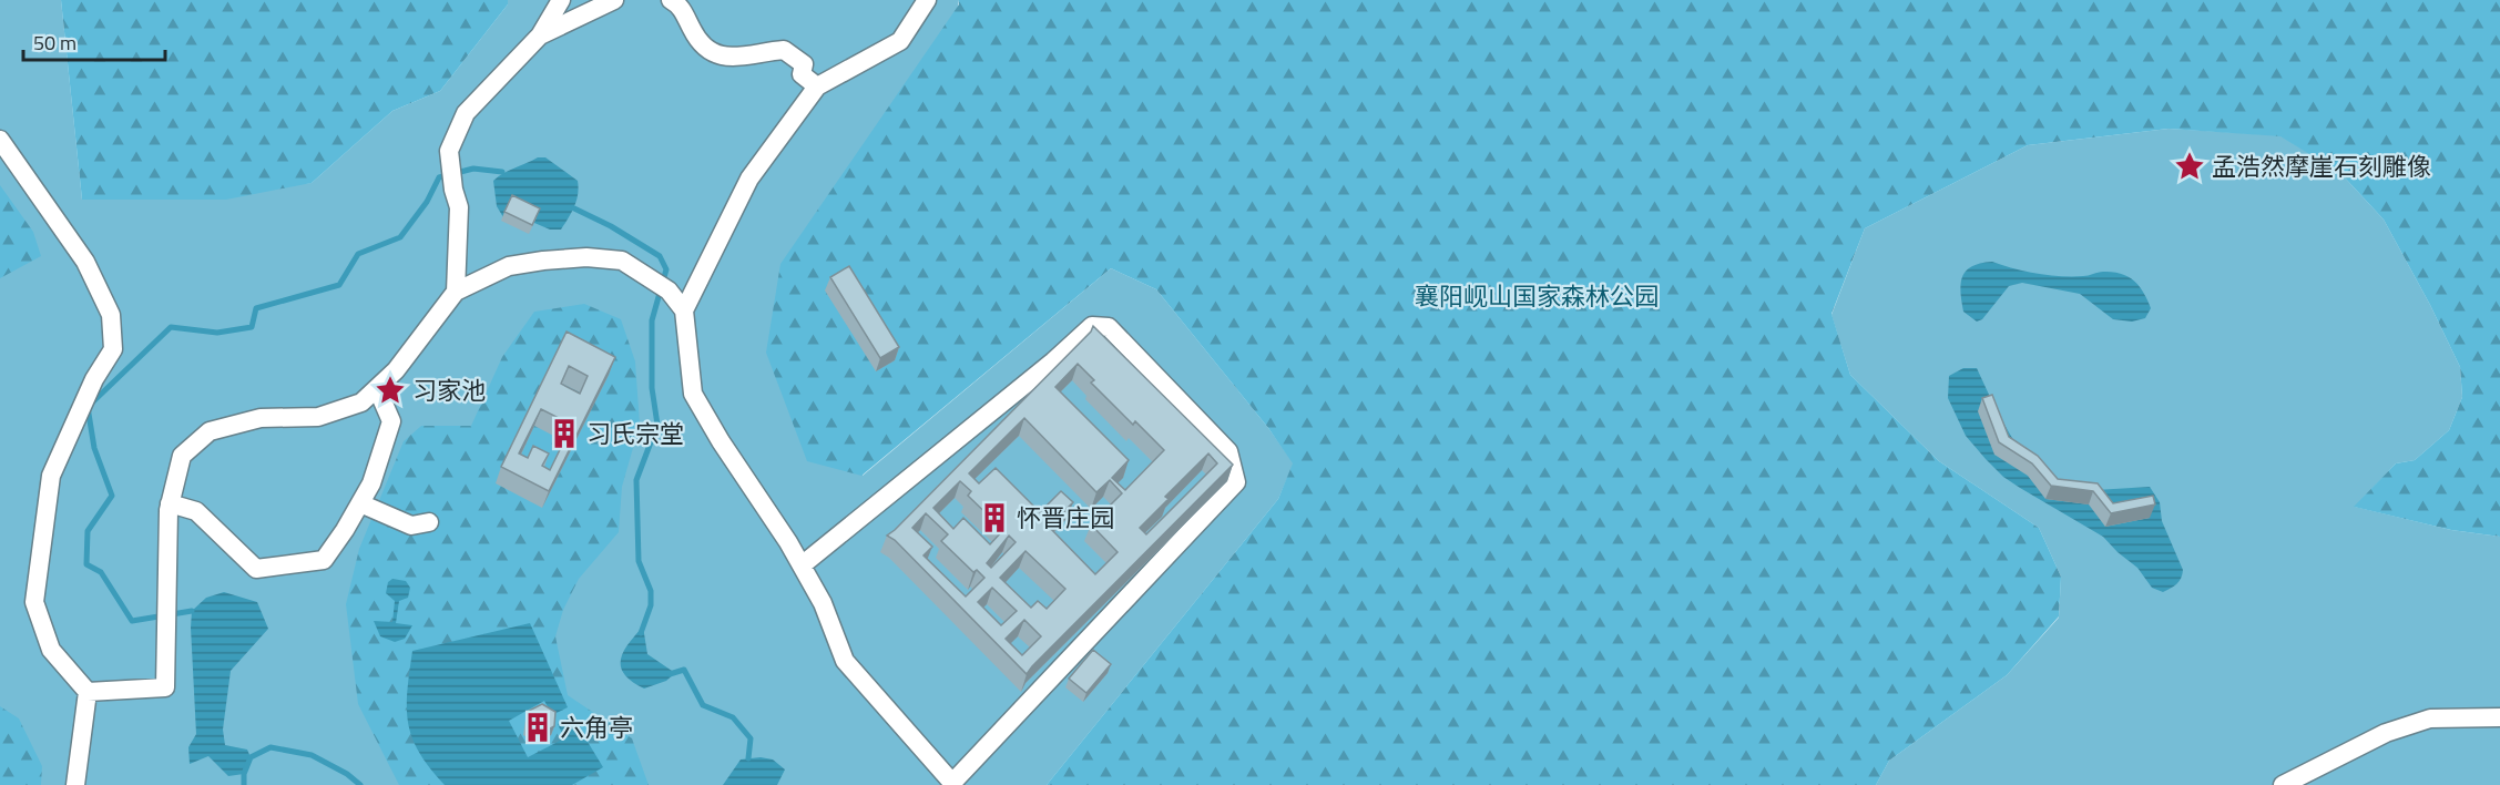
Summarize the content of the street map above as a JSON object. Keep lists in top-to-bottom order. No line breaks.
{"parks":["襄阳岘山国家森林公园"],"places":{"place":["孟浩然摩崖石刻雕像","习家池"],"building":["习氏宗堂","怀晋庄园","六角亭"]},"scale_bar":"50 m"}
